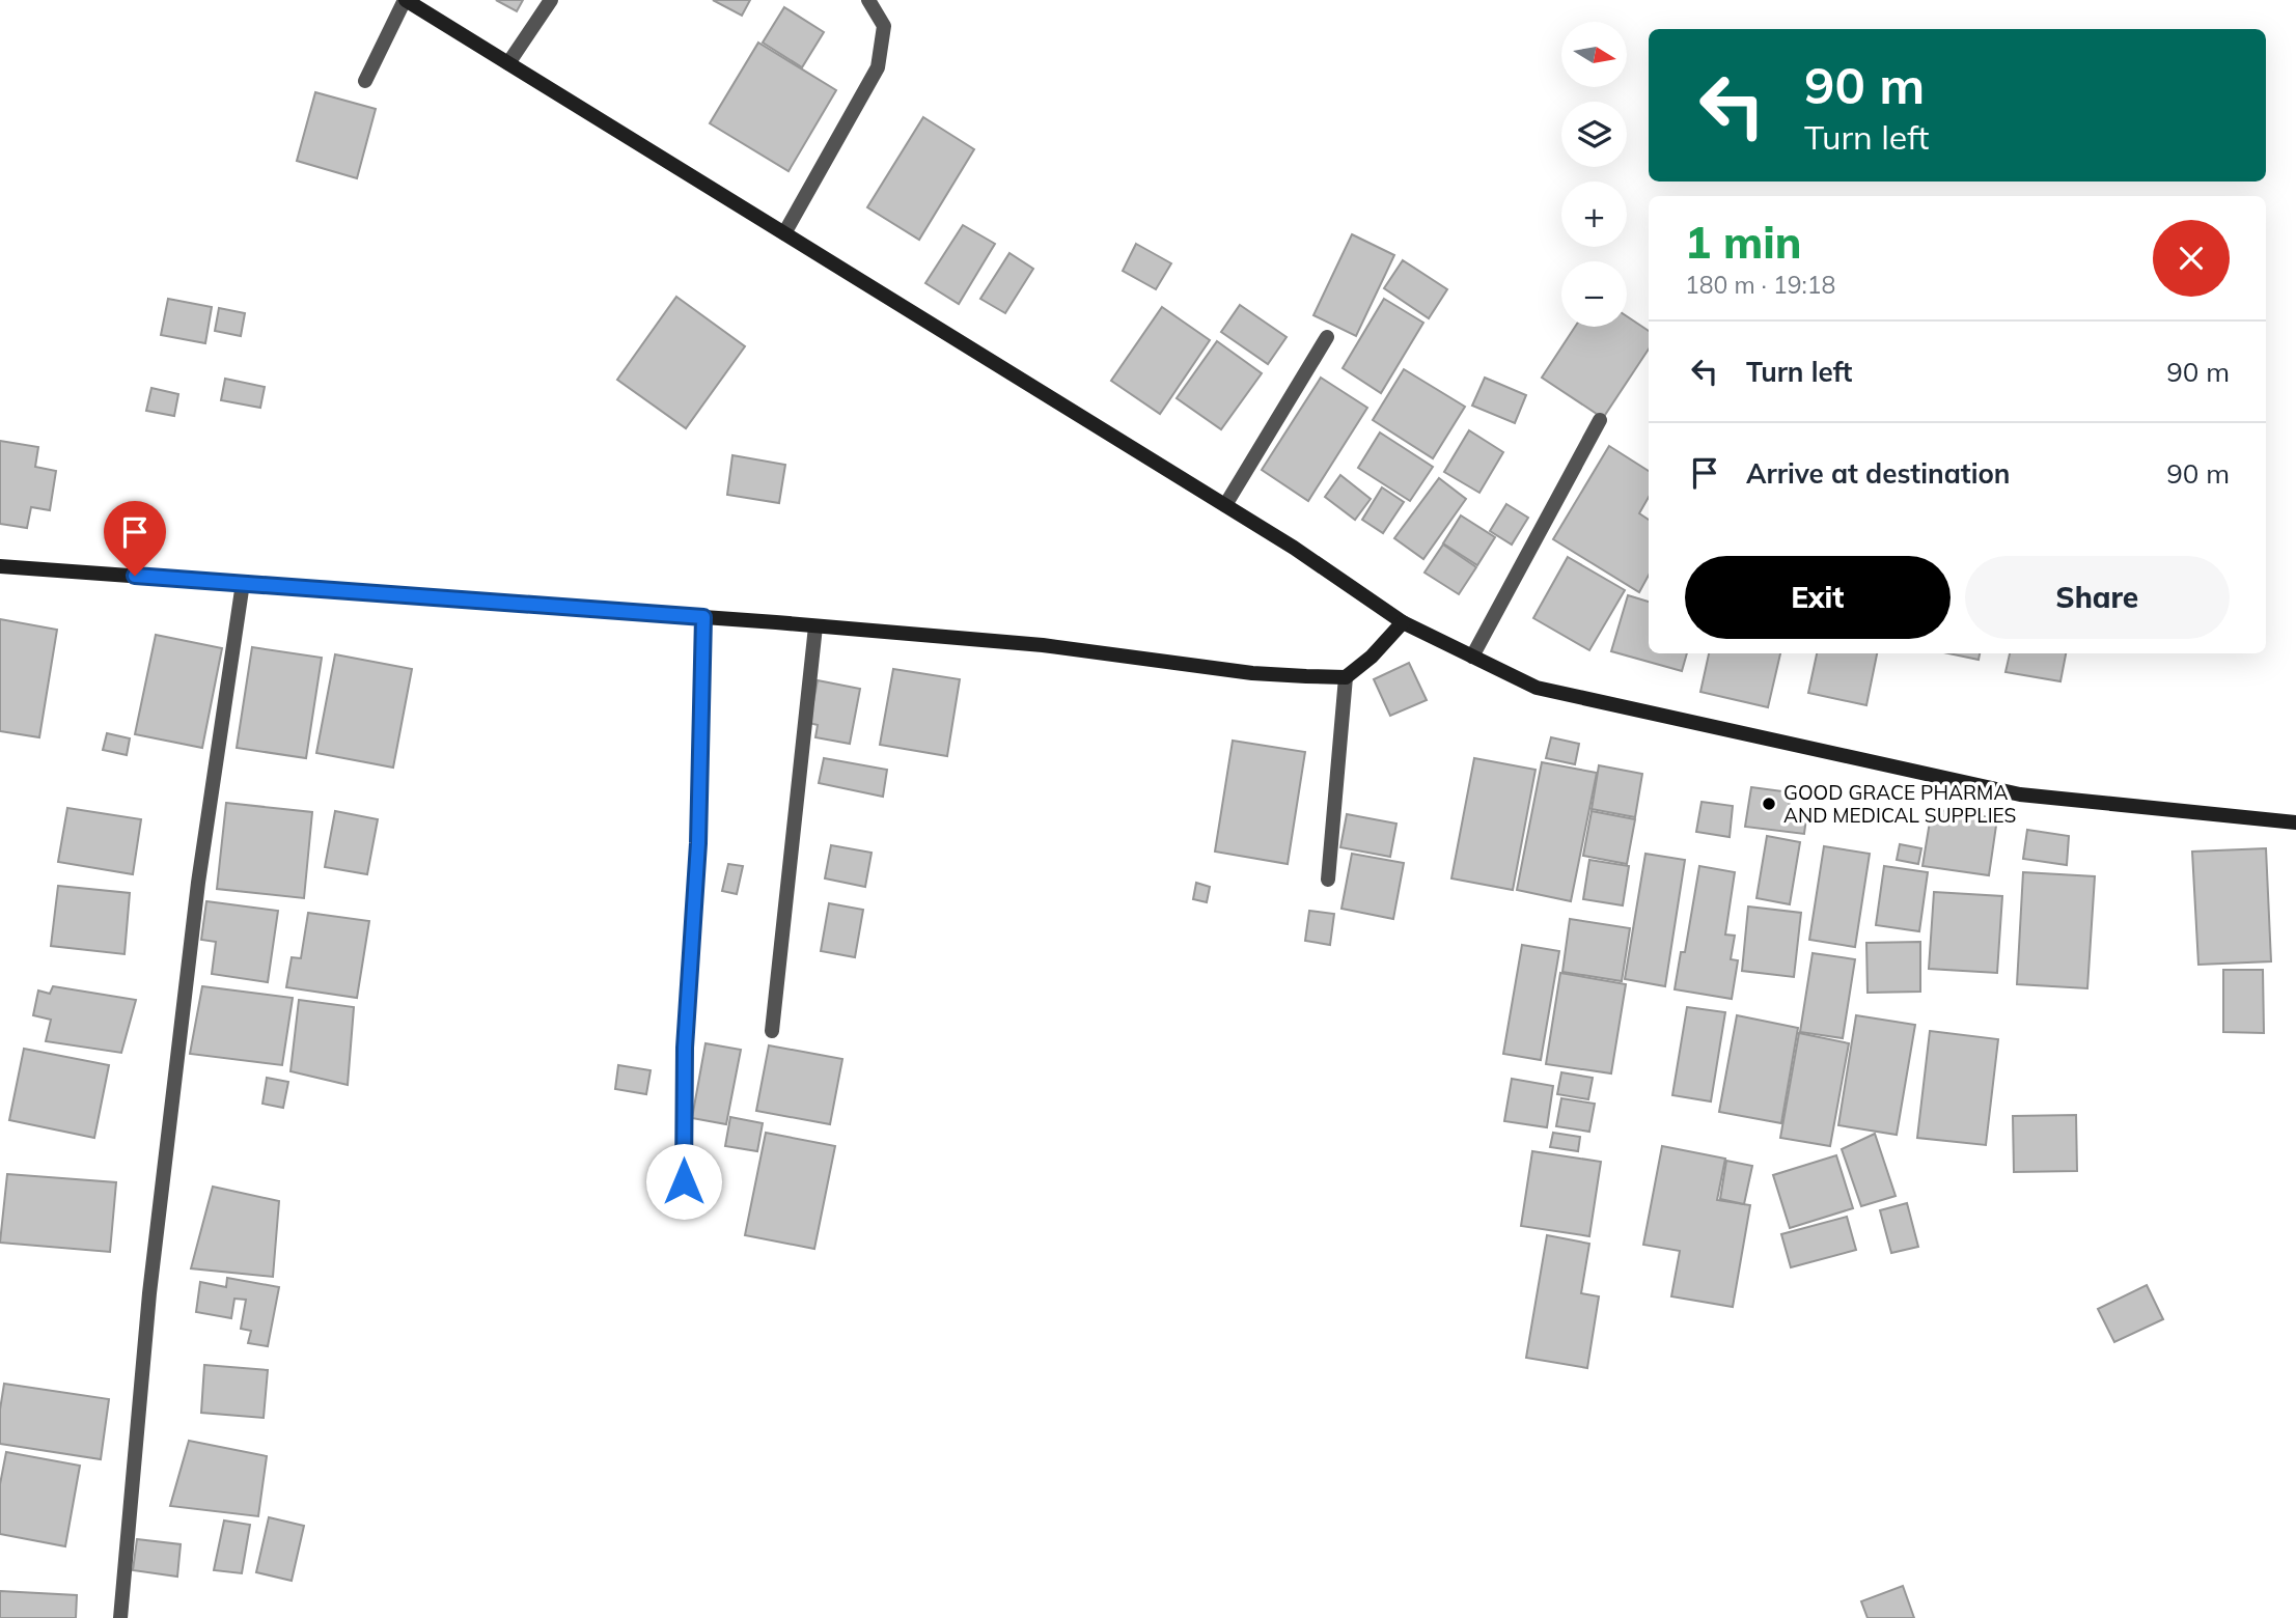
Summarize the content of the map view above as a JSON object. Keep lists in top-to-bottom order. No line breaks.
{"places":["GOOD GRACE PHARMA AND MEDICAL SUPPLIES"],"north":"right","page":{"map_buttons":["+","−"],"turn":["90 m","Turn left"],"heading":["1 min","180 m · 19:18"],"list":[{"name":"Turn left","value":"90 m"},{"name":"Arrive at destination","value":"90 m"}],"buttons":["Exit","Share"]}}
